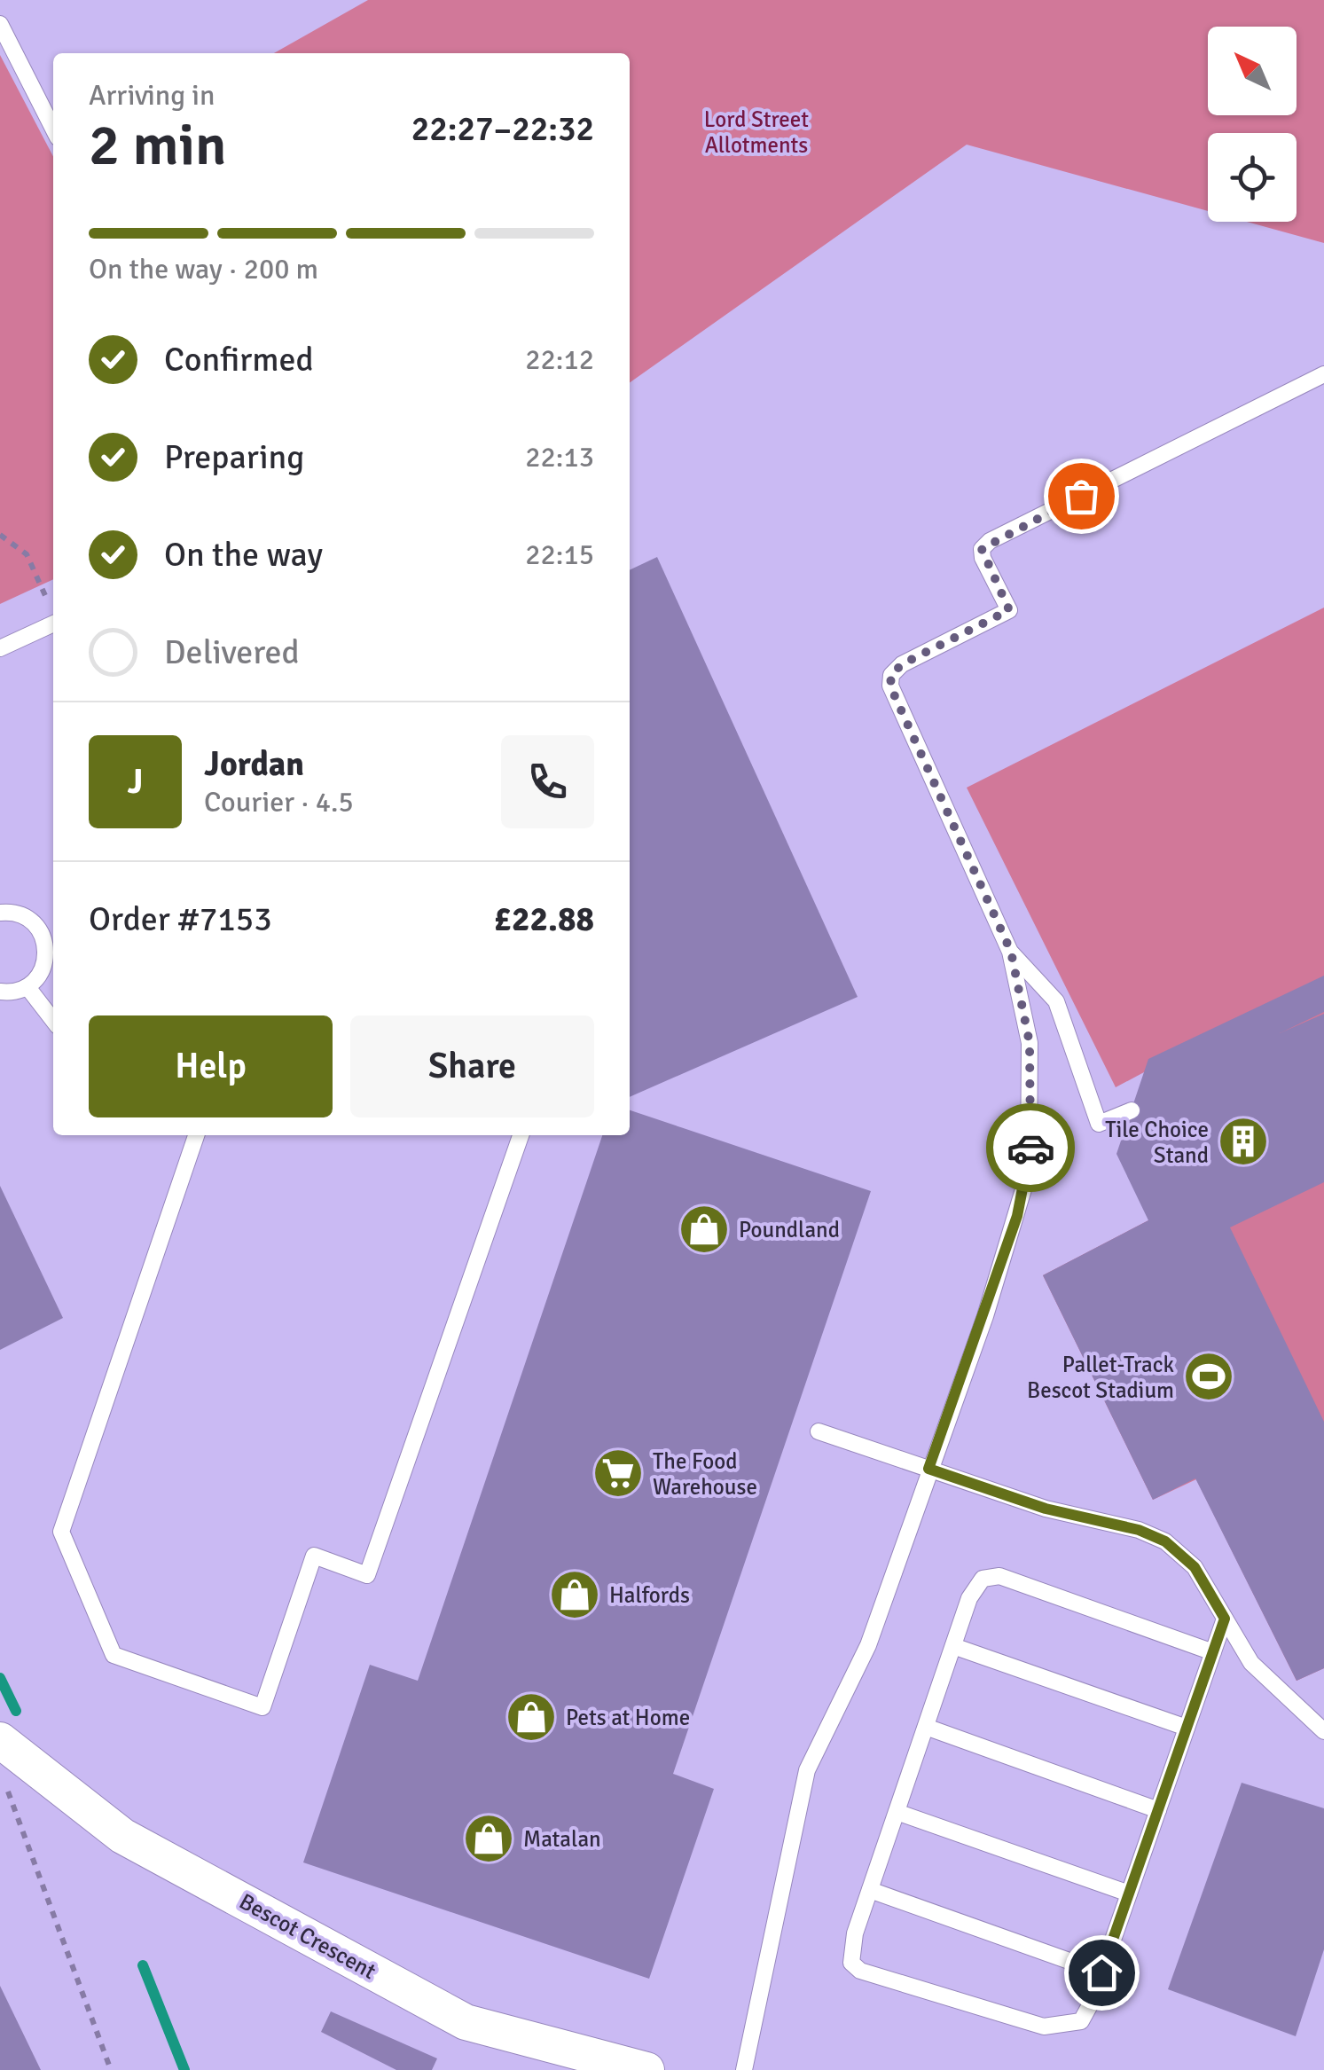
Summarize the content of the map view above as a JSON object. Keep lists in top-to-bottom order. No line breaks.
{"streets":{"street":["Bescot Crescent"]},"parks":["Lord Street Allotments"],"places":{"building":["Tile Choice Stand"],"shop":["Poundland","Halfords","Pets at Home","Matalan"],"sports":["Pallet-Track Bescot Stadium"],"supermarket":["The Food Warehouse"]},"north":"top left","page":{"heading":["2 min","Arriving in","22:27–22:32"],"panel":["Jordan","Courier · 4.5","Order #7153","£22.88"],"bar":"On the way · 200 m","list":[["Confirmed","22:12"],["Preparing","22:13"],["On the way","22:15"],"Delivered"],"round":"J","buttons":["Help","Share"]}}
